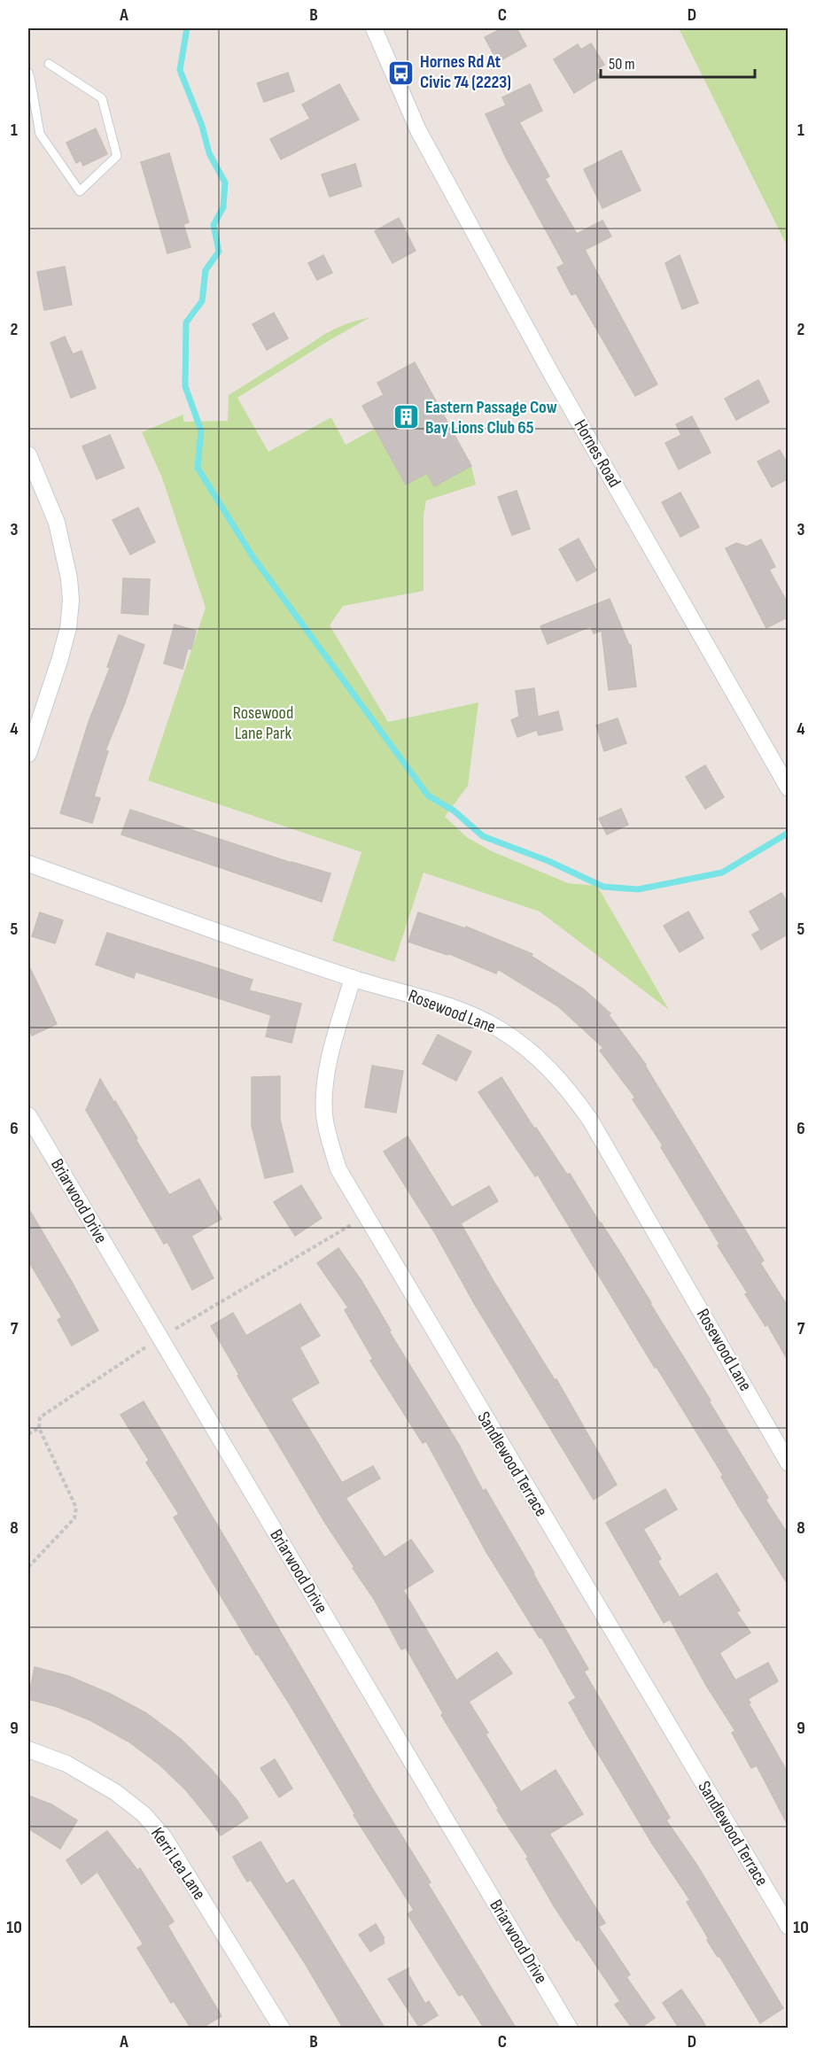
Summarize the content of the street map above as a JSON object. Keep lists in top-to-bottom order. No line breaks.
{"streets":{"street":["Hornes Road","Rosewood Lane","Briarwood Drive","Sandlewood Terrace","Kerri Lea Lane"]},"crossings":[["Rosewood Lane","Sandlewood Terrace"]],"parks":["Rosewood Lane Park"],"places":{"bus stop":["Hornes Rd At Civic 74 (2223)"],"building":["Eastern Passage Cow Bay Lions Club 65"]},"scale_bar":"50 m","grid":{"columns":["A","B","C","D"],"rows":["1","2","3","4","5","6","7","8","9","10"]}}
